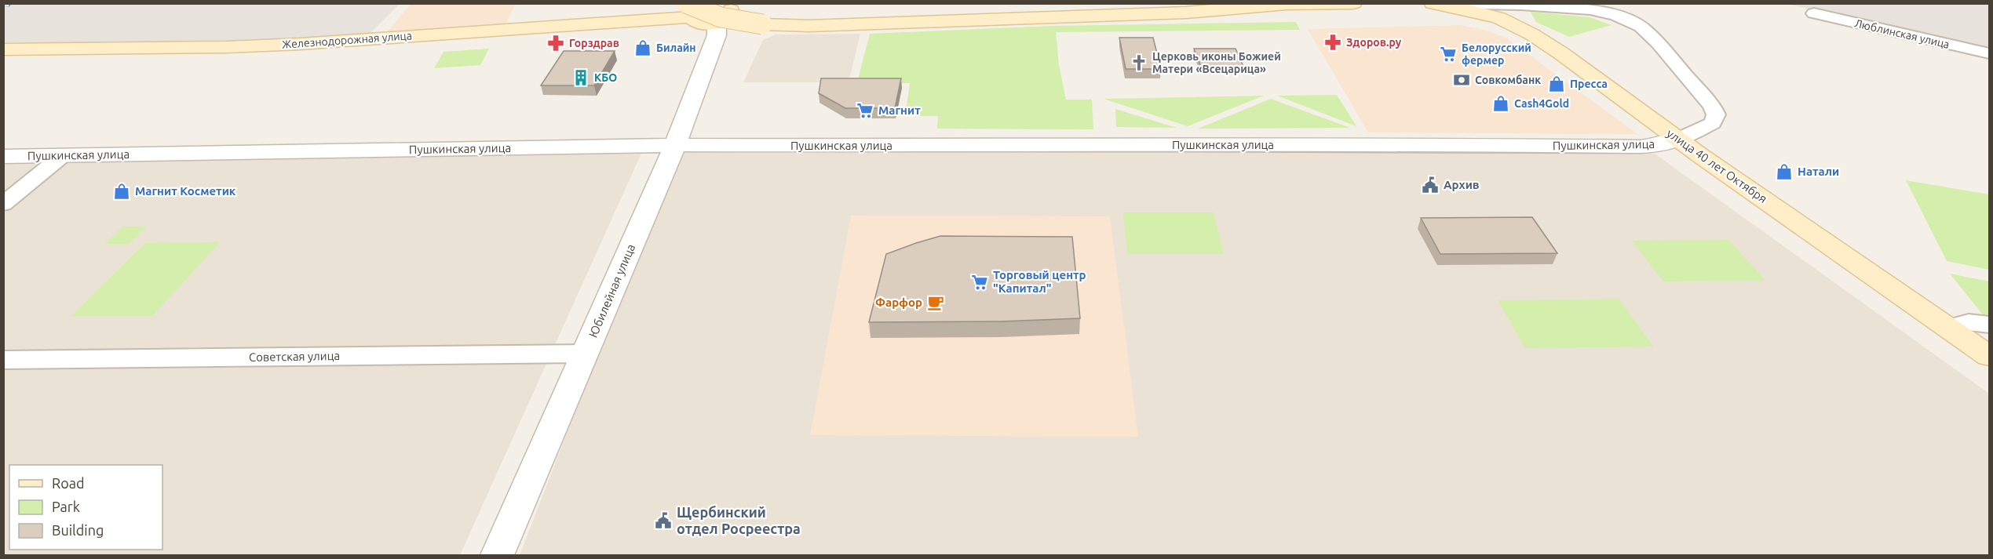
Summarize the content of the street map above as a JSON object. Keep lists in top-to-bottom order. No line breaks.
{"streets":{"main road":["Железнодорожная улица","улица 40 лет Октября"],"street":["Люблинская улица","Пушкинская улица","Юбилейная улица","Советская улица"]},"crossings":[["Железнодорожная улица","Юбилейная улица"],["Пушкинская улица","улица 40 лет Октября"],["Пушкинская улица","Юбилейная улица"],["Юбилейная улица","Советская улица"]],"places":{"pharmacy":["Здоров.ру","Горздрав"],"shop":["Билайн","Пресса","Cash4Gold","Натали","Магнит Косметик"],"supermarket":["Белорусский фермер","Магнит","Торговый центр \"Капитал\""],"church":["Церковь иконы Божией Матери «Всецарица»"],"building":["КБО"],"bank":["Совкомбанк"],"public building":["Архив","Щербинский отдел Росреестра"],"cafe":["Фарфор"]},"legend":["Road","Park","Building"]}
